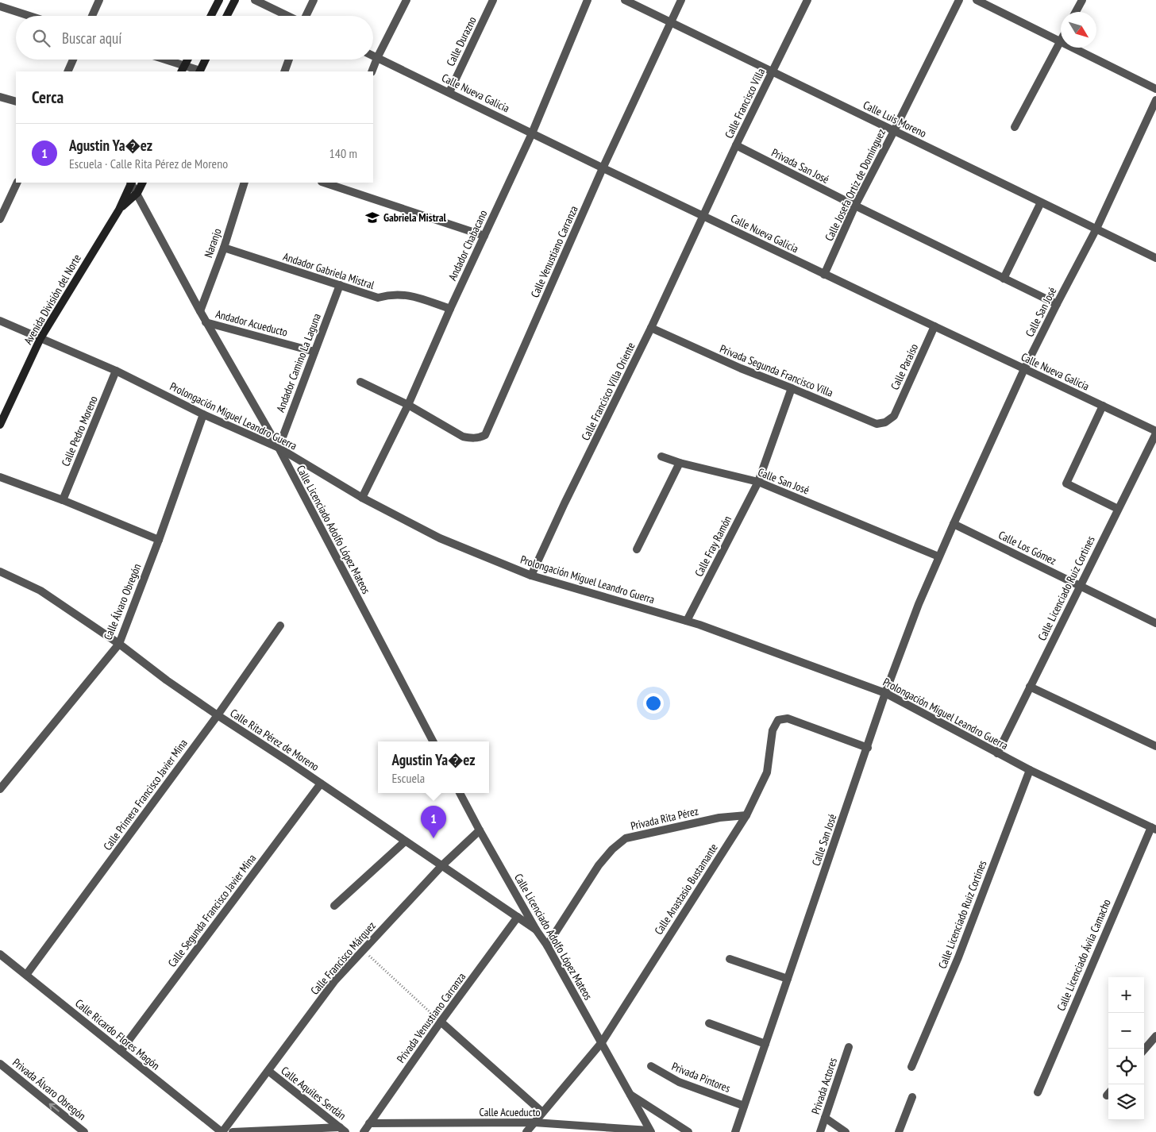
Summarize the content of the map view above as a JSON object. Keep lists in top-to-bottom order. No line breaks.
{"streets":{"street":["Calle Durazno","Calle Nueva Galicia","Calle Francisco Villa","Calle Luis Moreno","Privada San José","Calle Josefa Ortiz de Domínguez","Naranjo","Andador Chabacano","Calle Venustiano Carranza","Andador Gabriela Mistral","Avenida División del Norte","Calle San José","Andador Acueducto","Andador Camino La Laguna","Calle Paraíso","Privada Segunda Francisco Villa","Calle Francisco Villa Oriente","Prolongación Miguel Leandro Guerra","Calle Pedro Moreno","Calle Licenciado Adolfo López Mateos","Calle Fray Ramón","Calle Los Gómez","Calle Licenciado Ruiz Cortines","Calle Álvaro Obregón","Calle Rita Pérez de Moreno","Calle Primera Francisco Javier Mina","Privada Rita Pérez","Calle Anastasio Bustamante","Calle Segunda Francisco Javier Mina","Calle Licenciado Ávila Camacho","Calle Francisco Márquez","Privada Venustiano Carranza","Calle Ricardo Flores Magón","Privada Pintores","Privada Actores","Privada Álvaro Obregón","Calle Aquiles Serdán","Calle Acueducto"]},"crossings":[["Calle Durazno","Calle Nueva Galicia"],["Calle Nueva Galicia","Calle Francisco Villa"],["Calle Nueva Galicia","Calle Josefa Ortiz de Domínguez"],["Calle Nueva Galicia","Andador Chabacano"],["Calle Nueva Galicia","Calle Venustiano Carranza"],["Calle Nueva Galicia","Calle San José"],["Calle Nueva Galicia","Calle Paraíso"],["Calle Nueva Galicia","Calle Francisco Villa Oriente"],["Calle Nueva Galicia","Calle Licenciado Ruiz Cortines"],["Calle Francisco Villa","Calle Luis Moreno"],["Calle Francisco Villa","Privada San José"],["Calle Francisco Villa","Calle Francisco Villa Oriente"],["Calle Luis Moreno","Calle Josefa Ortiz de Domínguez"],["Calle Luis Moreno","Calle Venustiano Carranza"],["Calle Luis Moreno","Calle San José"],["Privada San José","Calle Josefa Ortiz de Domínguez"],["Naranjo","Andador Gabriela Mistral"],["Naranjo","Calle Licenciado Adolfo López Mateos"],["Andador Chabacano","Calle Venustiano Carranza"],["Andador Chabacano","Andador Gabriela Mistral"],["Andador Chabacano","Prolongación Miguel Leandro Guerra"],["Andador Gabriela Mistral","Andador Camino La Laguna"],["Avenida División del Norte","Prolongación Miguel Leandro Guerra"],["Avenida División del Norte","Calle Licenciado Adolfo López Mateos"],["Calle San José","Prolongación Miguel Leandro Guerra"],["Calle San José","Calle Fray Ramón"],["Calle San José","Calle Los Gómez"],["Calle San José","Calle Anastasio Bustamante"],["Calle San José","Privada Pintores"],["Andador Acueducto","Andador Camino La Laguna"],["Andador Acueducto","Calle Licenciado Adolfo López Mateos"],["Andador Camino La Laguna","Prolongación Miguel Leandro Guerra"],["Andador Camino La Laguna","Calle Licenciado Adolfo López Mateos"],["Calle Paraíso","Privada Segunda Francisco Villa"],["Privada Segunda Francisco Villa","Calle Francisco Villa Oriente"],["Privada Segunda Francisco Villa","Calle Fray Ramón"],["Calle Francisco Villa Oriente","Prolongación Miguel Leandro Guerra"],["Prolongación Miguel Leandro Guerra","Calle Pedro Moreno"],["Prolongación Miguel Leandro Guerra","Calle Licenciado Adolfo López Mateos"],["Prolongación Miguel Leandro Guerra","Calle Fray Ramón"],["Prolongación Miguel Leandro Guerra","Calle Licenciado Ruiz Cortines"],["Prolongación Miguel Leandro Guerra","Calle Álvaro Obregón"],["Prolongación Miguel Leandro Guerra","Calle Licenciado Ávila Camacho"],["Calle Licenciado Adolfo López Mateos","Calle Rita Pérez de Moreno"],["Calle Licenciado Adolfo López Mateos","Privada Rita Pérez"],["Calle Licenciado Adolfo López Mateos","Calle Anastasio Bustamante"],["Calle Licenciado Adolfo López Mateos","Calle Francisco Márquez"],["Calle Licenciado Adolfo López Mateos","Calle Acueducto"],["Calle Los Gómez","Calle Licenciado Ruiz Cortines"],["Calle Álvaro Obregón","Calle Rita Pérez de Moreno"],["Calle Rita Pérez de Moreno","Calle Primera Francisco Javier Mina"],["Calle Rita Pérez de Moreno","Calle Segunda Francisco Javier Mina"],["Calle Rita Pérez de Moreno","Calle Francisco Márquez"],["Calle Rita Pérez de Moreno","Privada Venustiano Carranza"],["Calle Primera Francisco Javier Mina","Calle Ricardo Flores Magón"],["Privada Rita Pérez","Calle Anastasio Bustamante"],["Calle Anastasio Bustamante","Calle Acueducto"],["Calle Segunda Francisco Javier Mina","Calle Ricardo Flores Magón"],["Calle Francisco Márquez","Calle Ricardo Flores Magón"],["Calle Francisco Márquez","Calle Aquiles Serdán"],["Privada Venustiano Carranza","Calle Acueducto"]],"one_way":["Privada Álvaro Obregón"],"places":{"school or university":["Gabriela Mistral"]},"north":"bottom right","page":{"search":"Buscar aquí","heading":"Cerca","list":[{"mark":"1","name":"Agustin Ya�ez","note":"Escuela · Calle Rita Pérez de Moreno","value":"140 m"}],"popup":["Agustin Ya�ez","Escuela"],"pins":"1","map_buttons":["+","−"]}}
